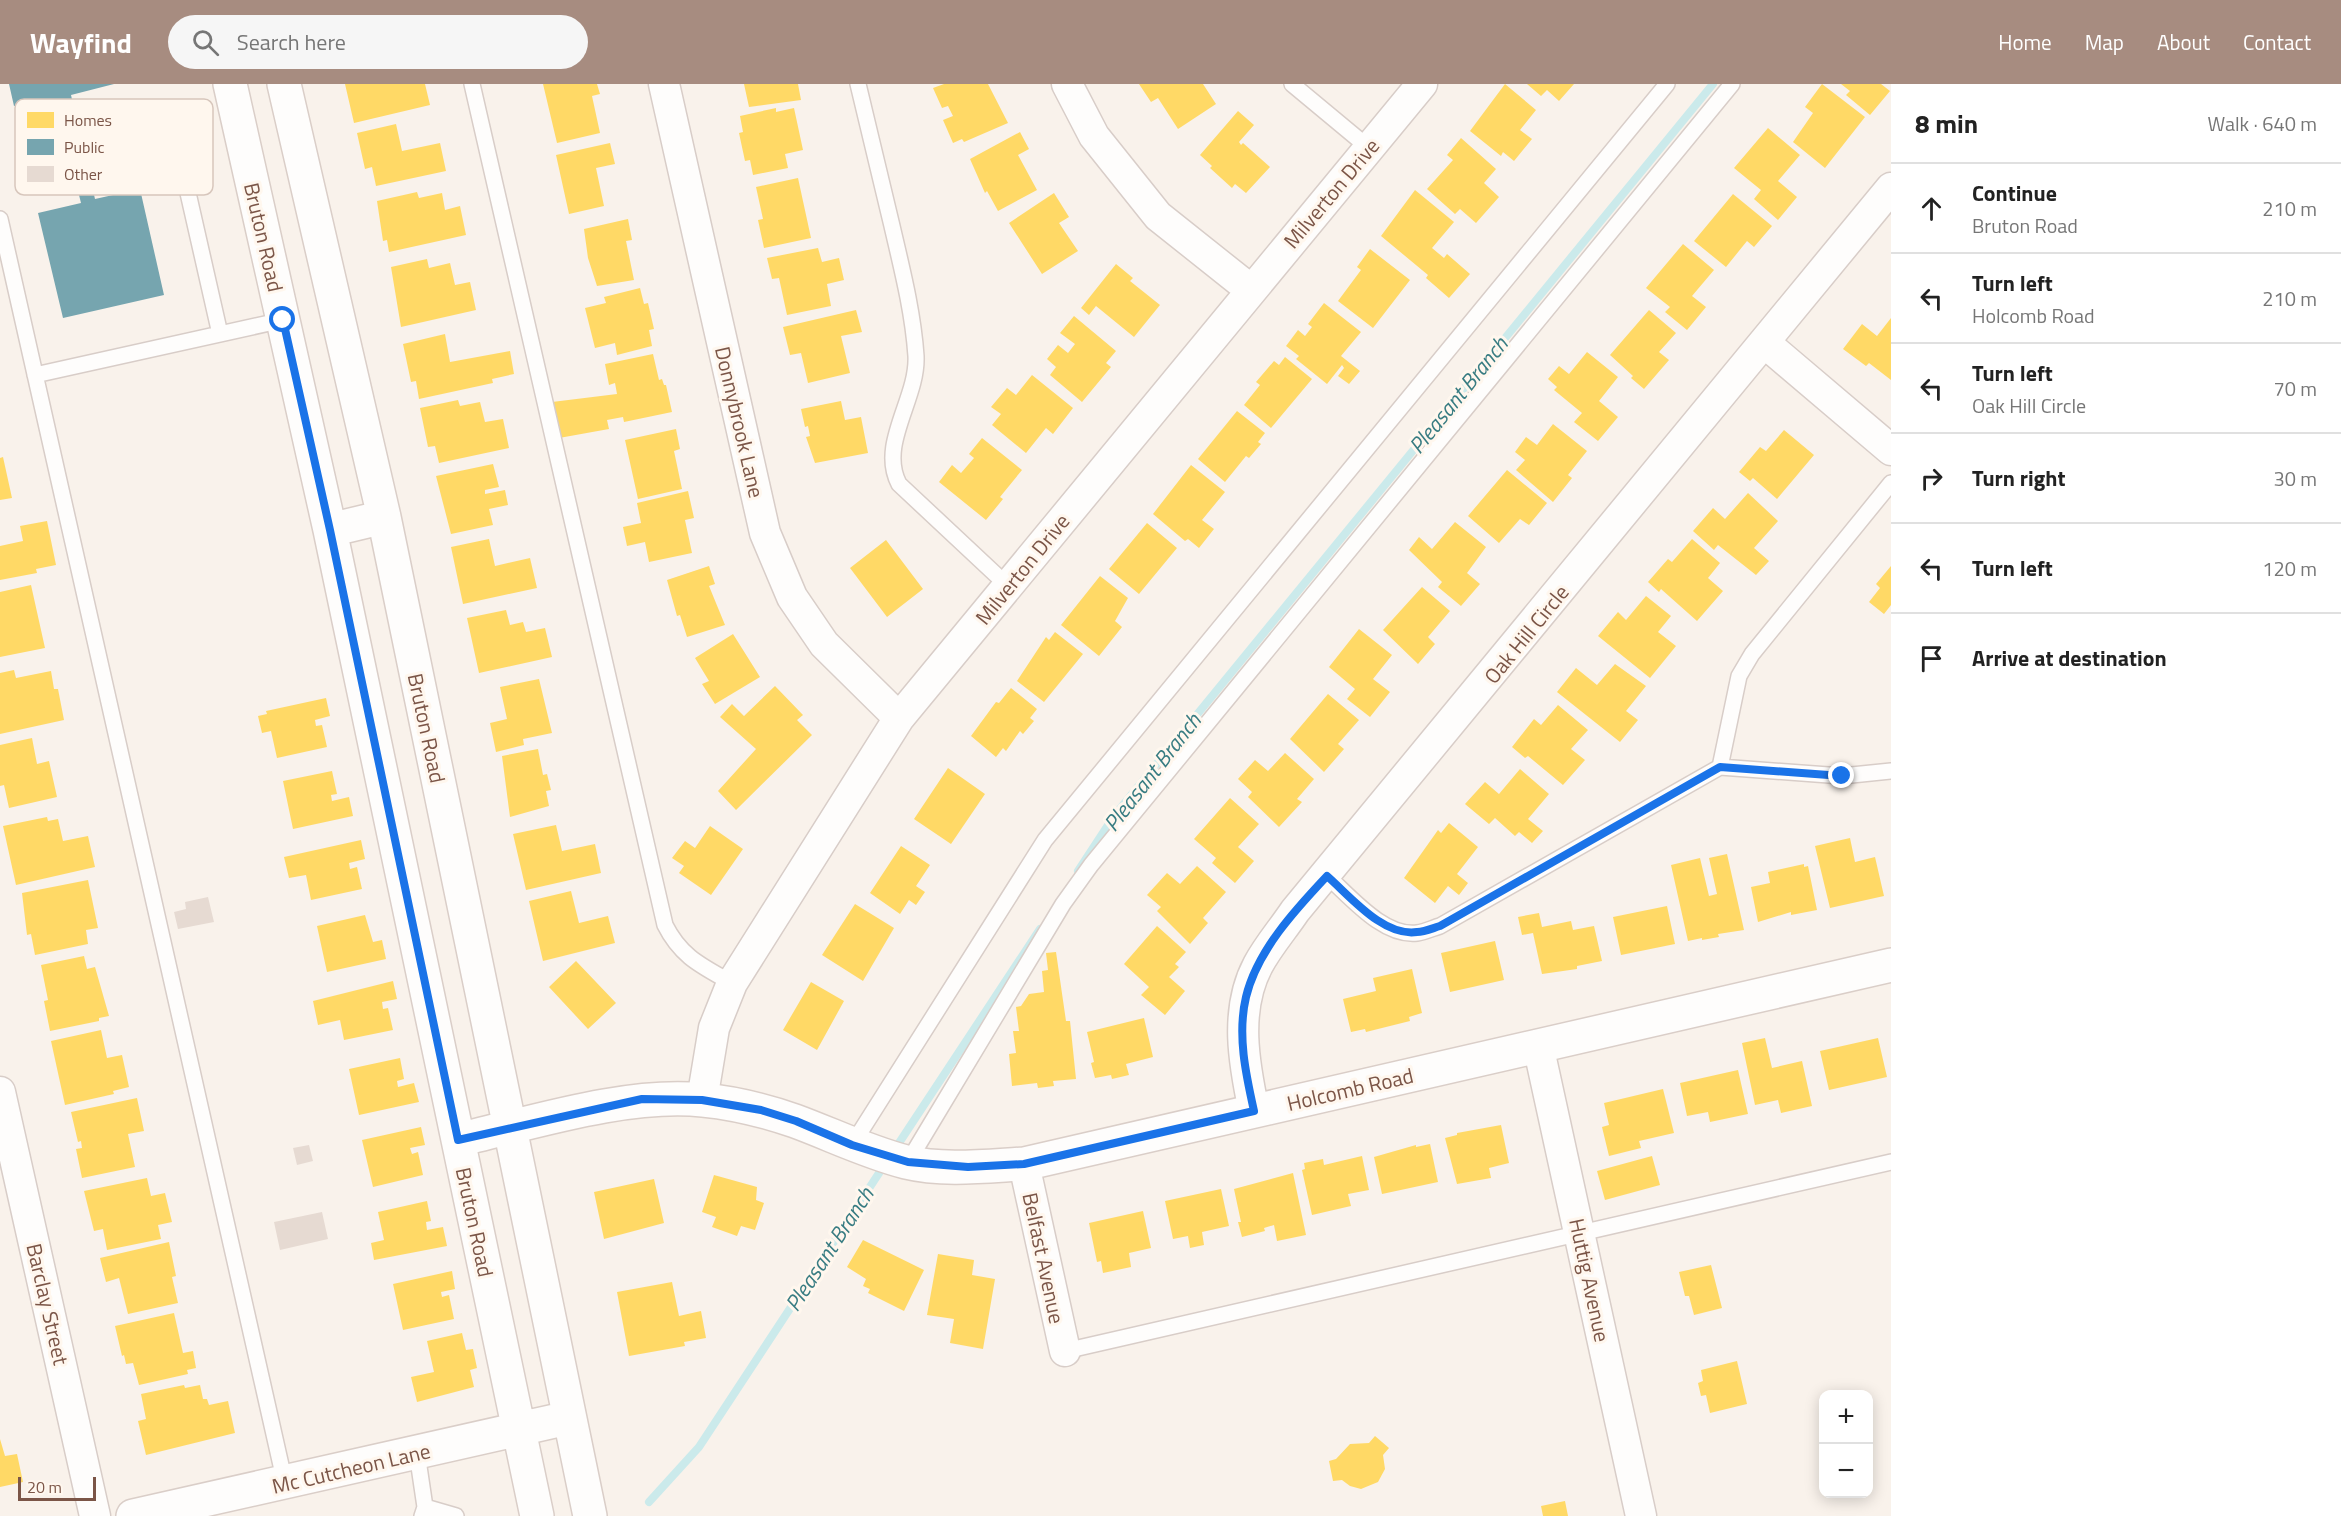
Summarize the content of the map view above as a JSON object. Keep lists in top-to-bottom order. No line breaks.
{"streets":{"main road":["Bruton Road","Holcomb Road","Mc Cutcheon Lane"],"street":["Milverton Drive","Donnybrook Lane","Oak Hill Circle","Belfast Avenue","Huttig Avenue","Barclay Street"]},"crossings":[["Milverton Drive","Donnybrook Lane"],["Milverton Drive","Holcomb Road"],["Bruton Road","Holcomb Road"],["Bruton Road","Mc Cutcheon Lane"],["Oak Hill Circle","Holcomb Road"],["Holcomb Road","Belfast Avenue"],["Holcomb Road","Huttig Avenue"]],"water":["Pleasant Branch"],"legend":["Homes","Public","Other"],"scale_bar":"20 m","page":{"header":"Wayfind","search":"Search here","nav":["Home","Map","About","Contact"],"heading":["8 min","Walk · 640 m"],"list":[["Continue","Bruton Road","210 m"],["Turn left","Holcomb Road","210 m"],["Turn left","Oak Hill Circle","70 m"],["Turn right","30 m"],["Turn left","120 m"],"Arrive at destination"],"map_buttons":["+","−"],"scale":"20 m"}}
